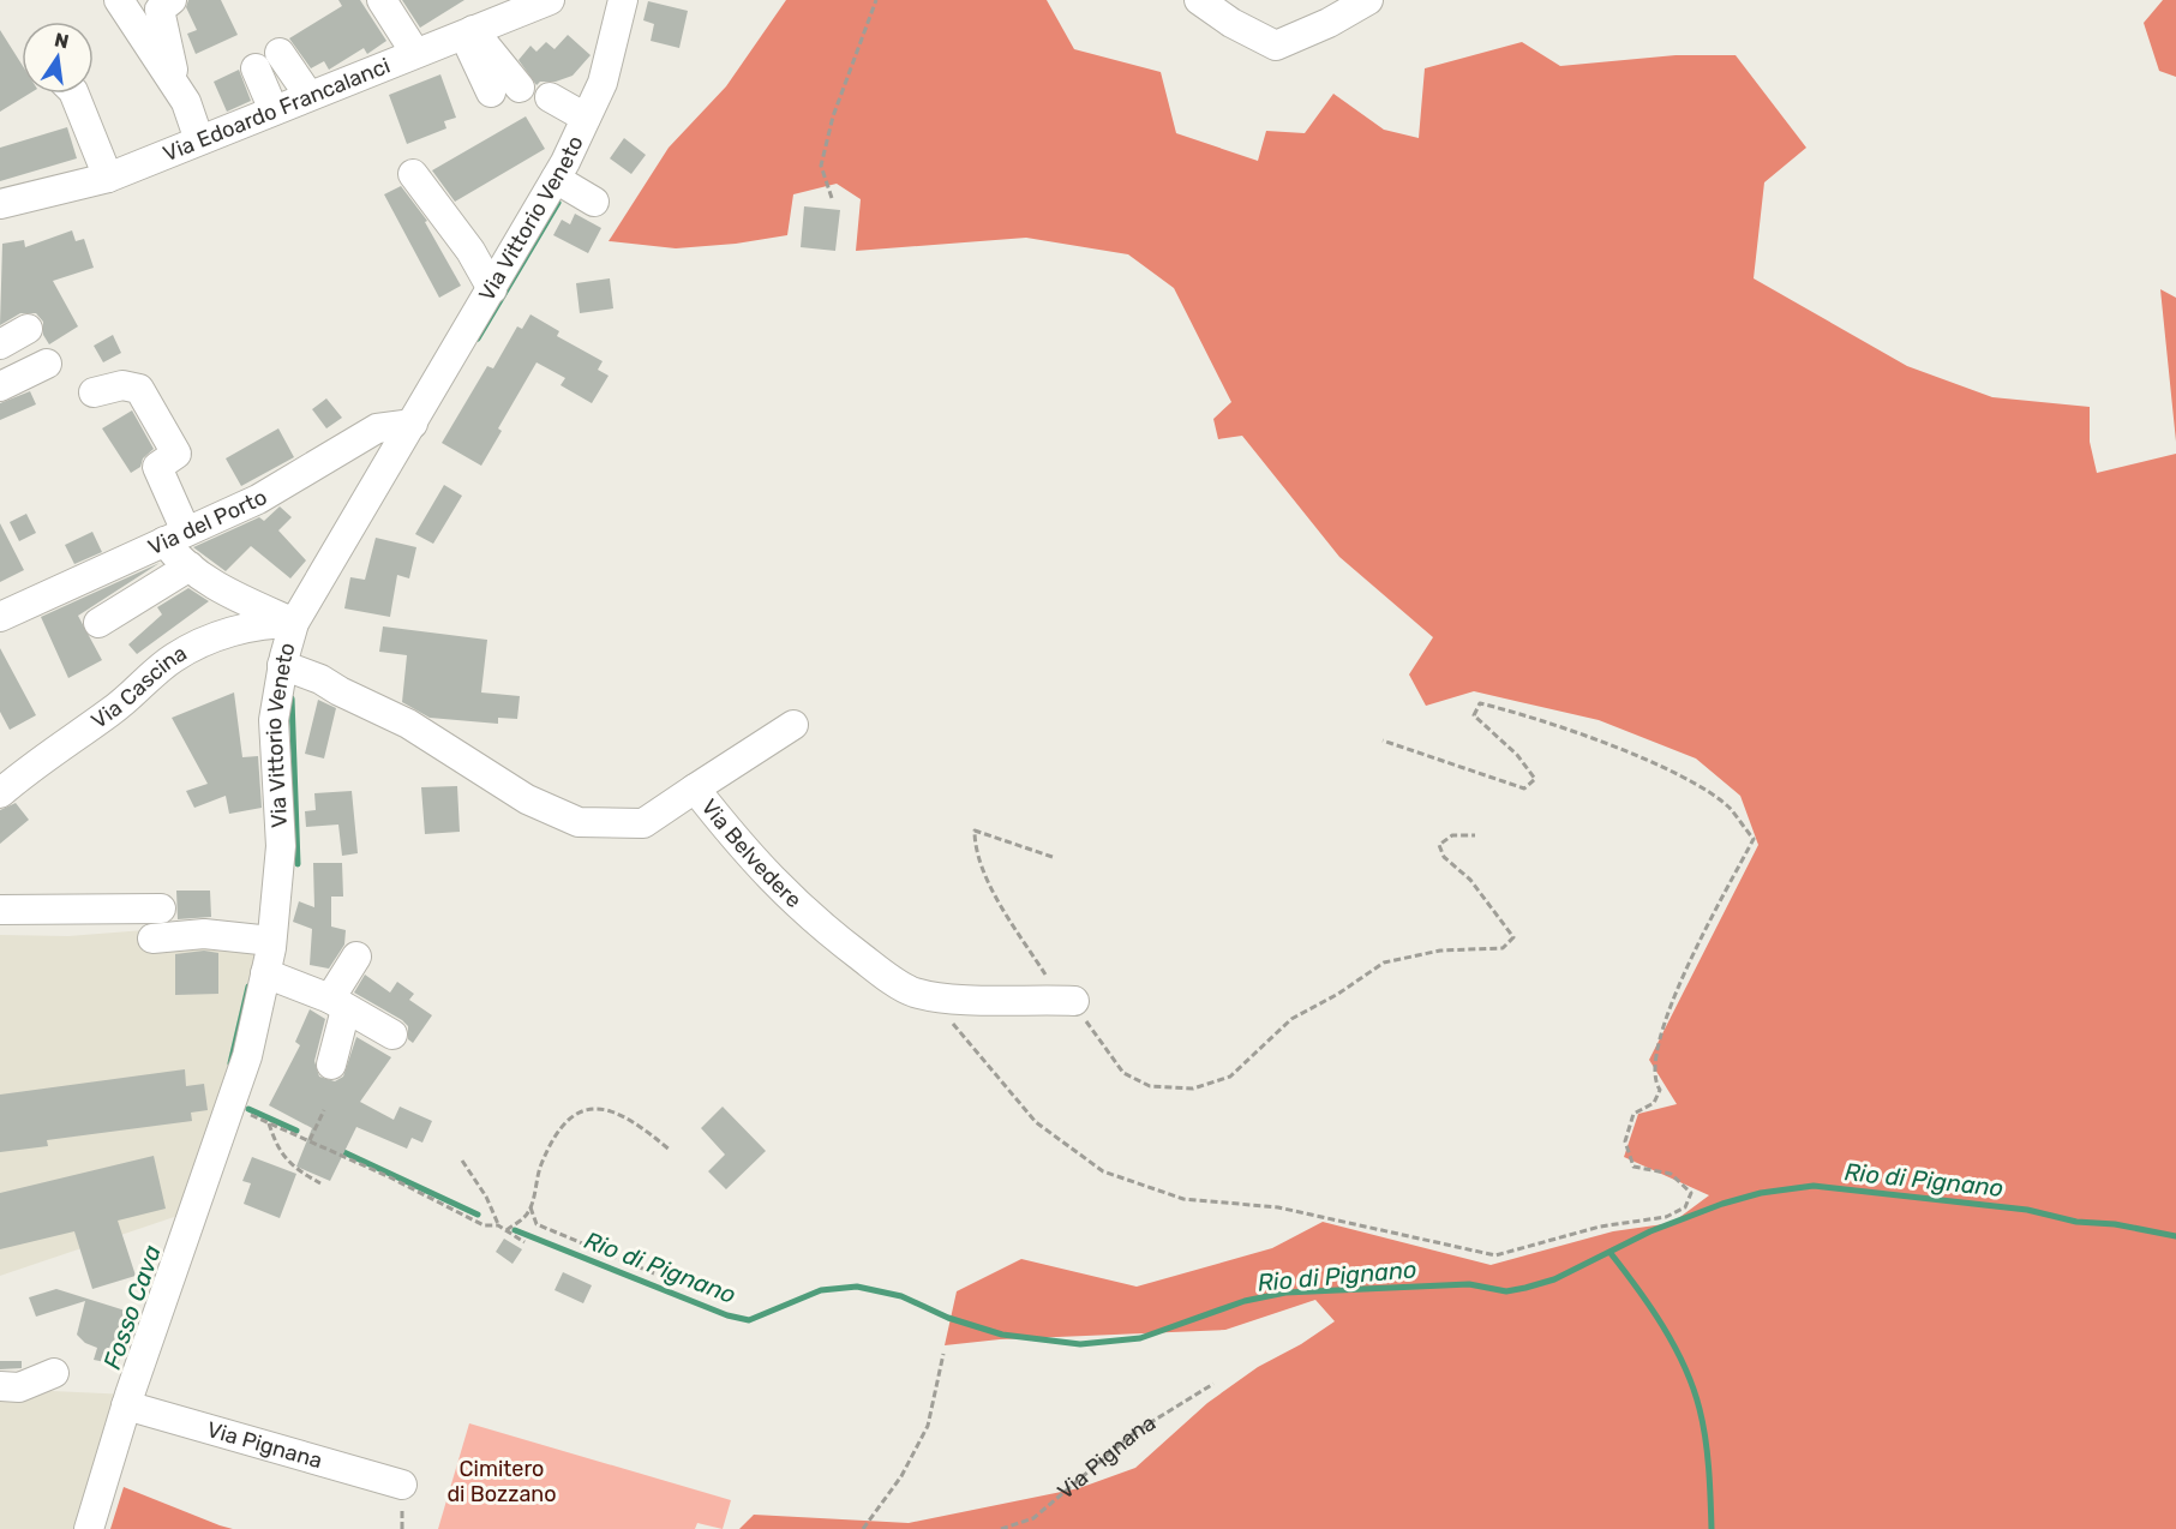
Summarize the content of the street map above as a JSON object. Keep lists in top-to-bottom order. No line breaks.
{"streets":{"street":["Via Edoardo Francalanci","Via Vittorio Veneto","Via del Porto","Via Cascina","Via Belvedere","Via Pignana"]},"crossings":[["Via Vittorio Veneto","Via del Porto"],["Via Vittorio Veneto","Via Cascina"],["Via Vittorio Veneto","Via Belvedere"],["Via Vittorio Veneto","Via Pignana"]],"water":["Rio di Pignano","Fosso Cava"],"parks":["Cimitero di Bozzano"],"north":"top"}
